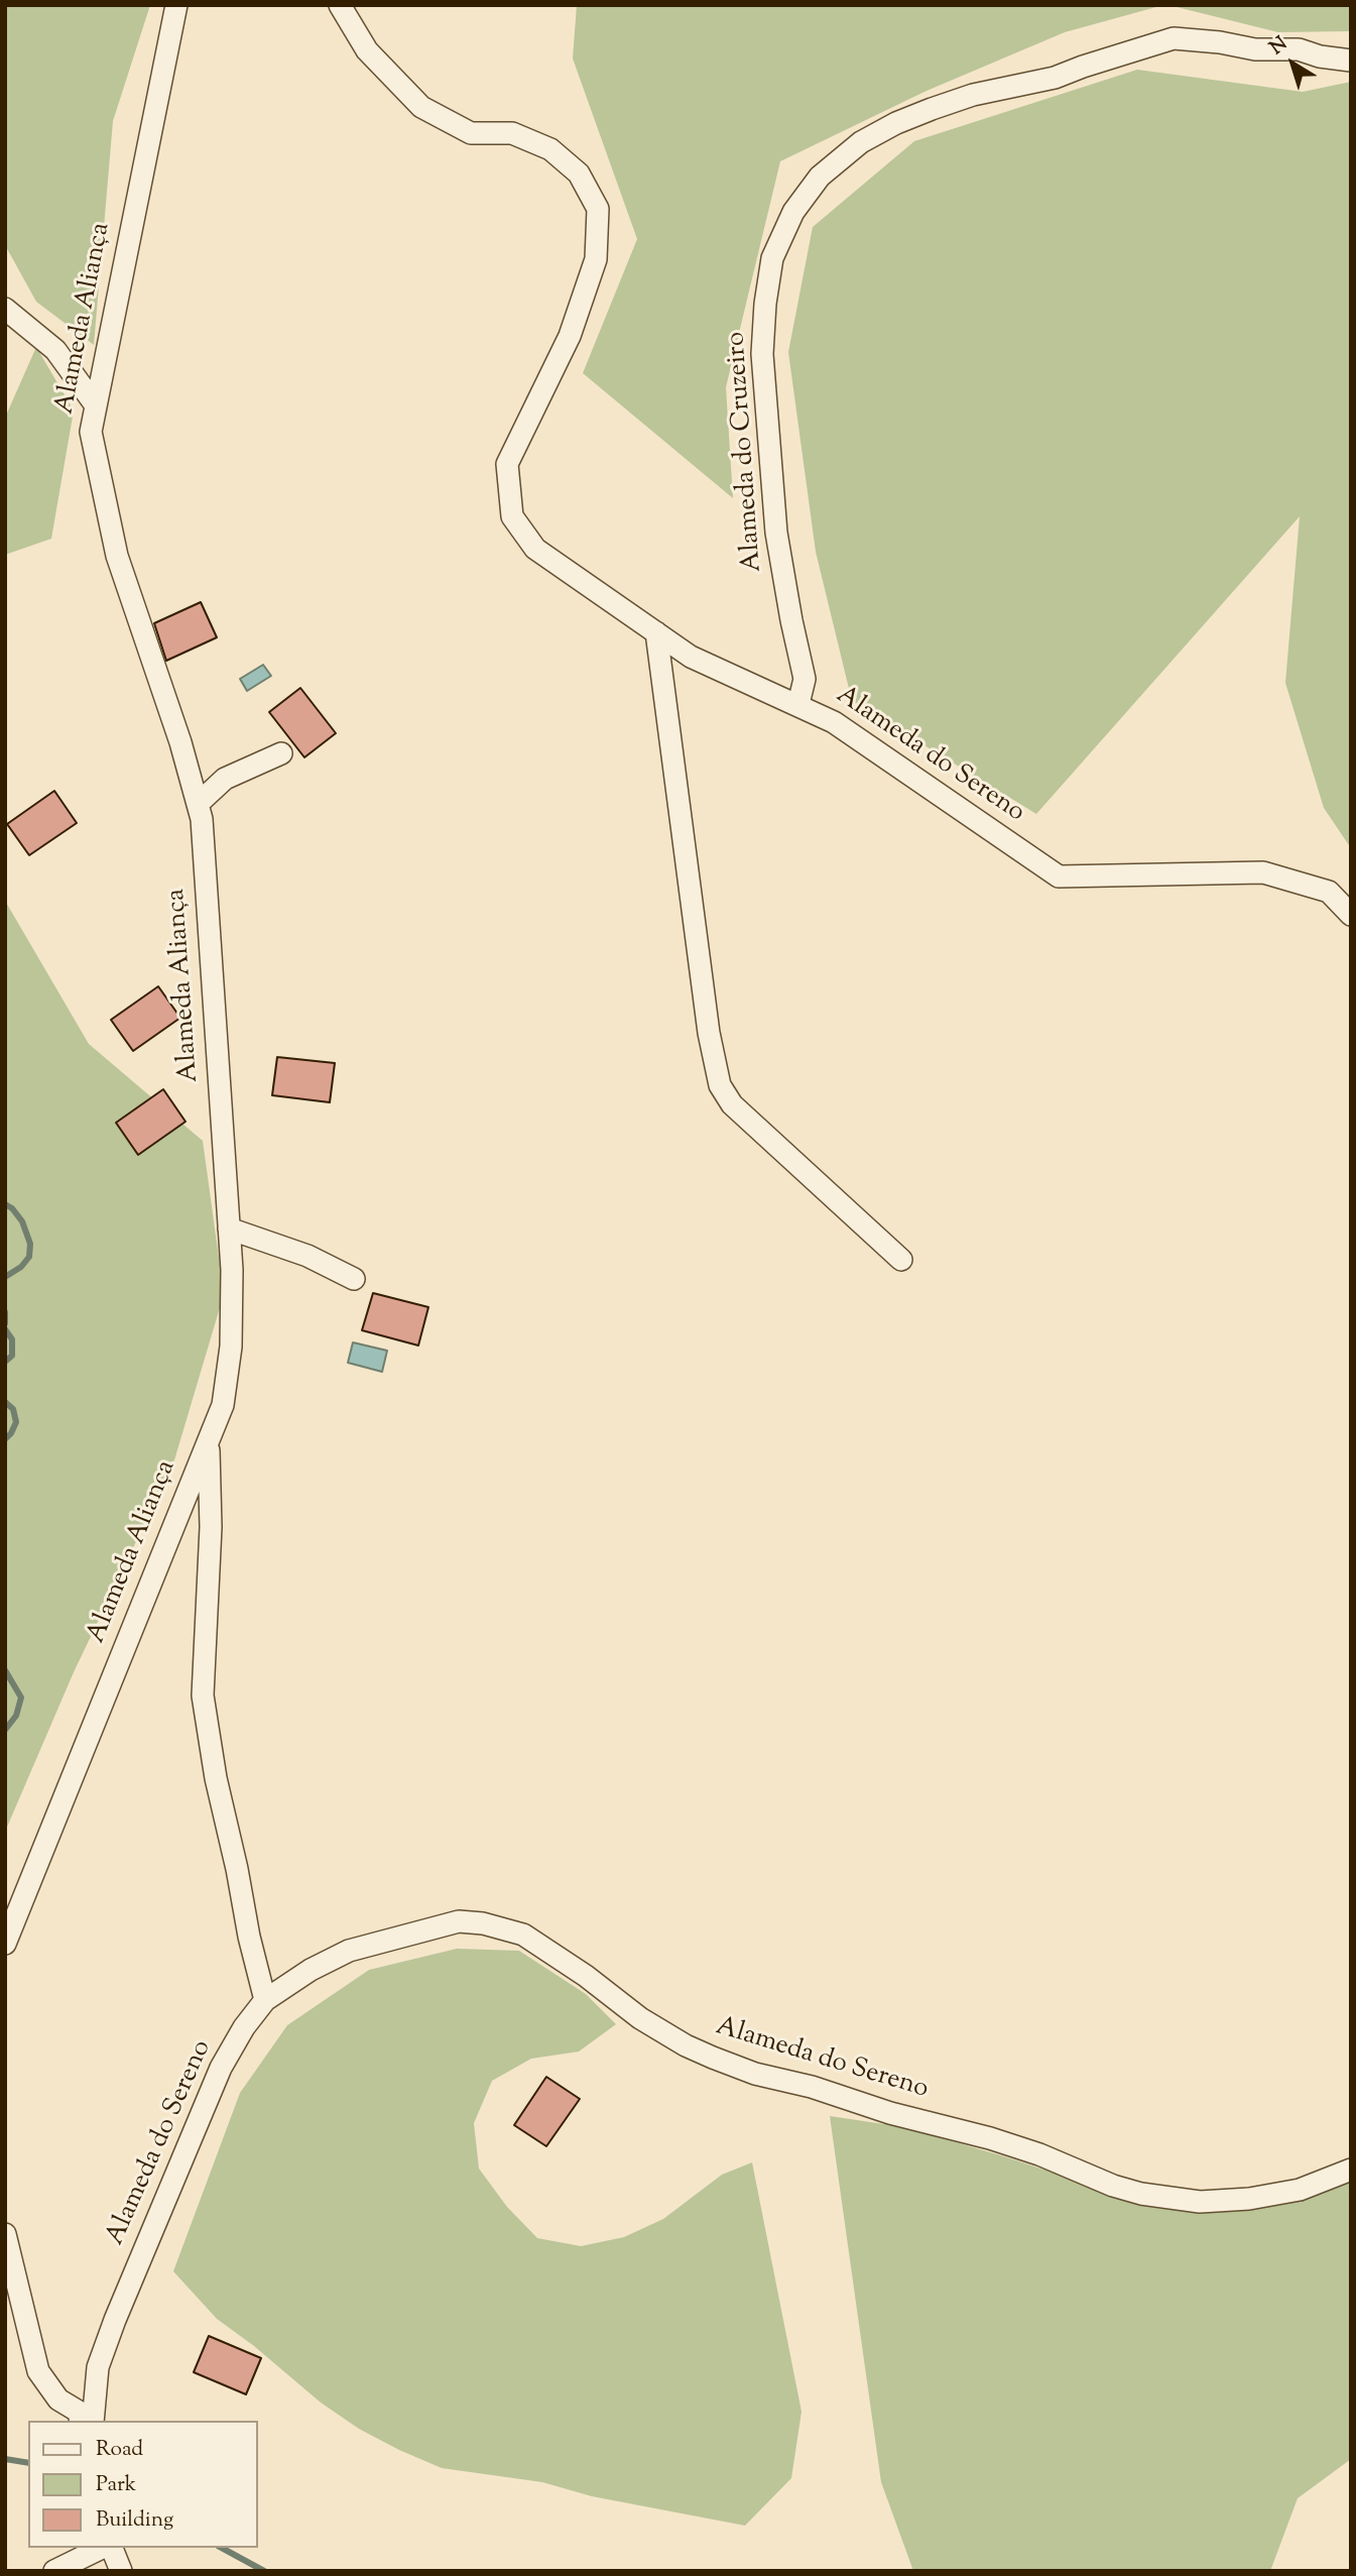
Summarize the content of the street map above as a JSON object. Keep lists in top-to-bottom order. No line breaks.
{"streets":{"street":["Alameda Aliança","Alameda do Cruzeiro","Alameda do Sereno"]},"crossings":[["Alameda do Cruzeiro","Alameda do Sereno"]],"legend":["Road","Park","Building"],"north":"top left"}
